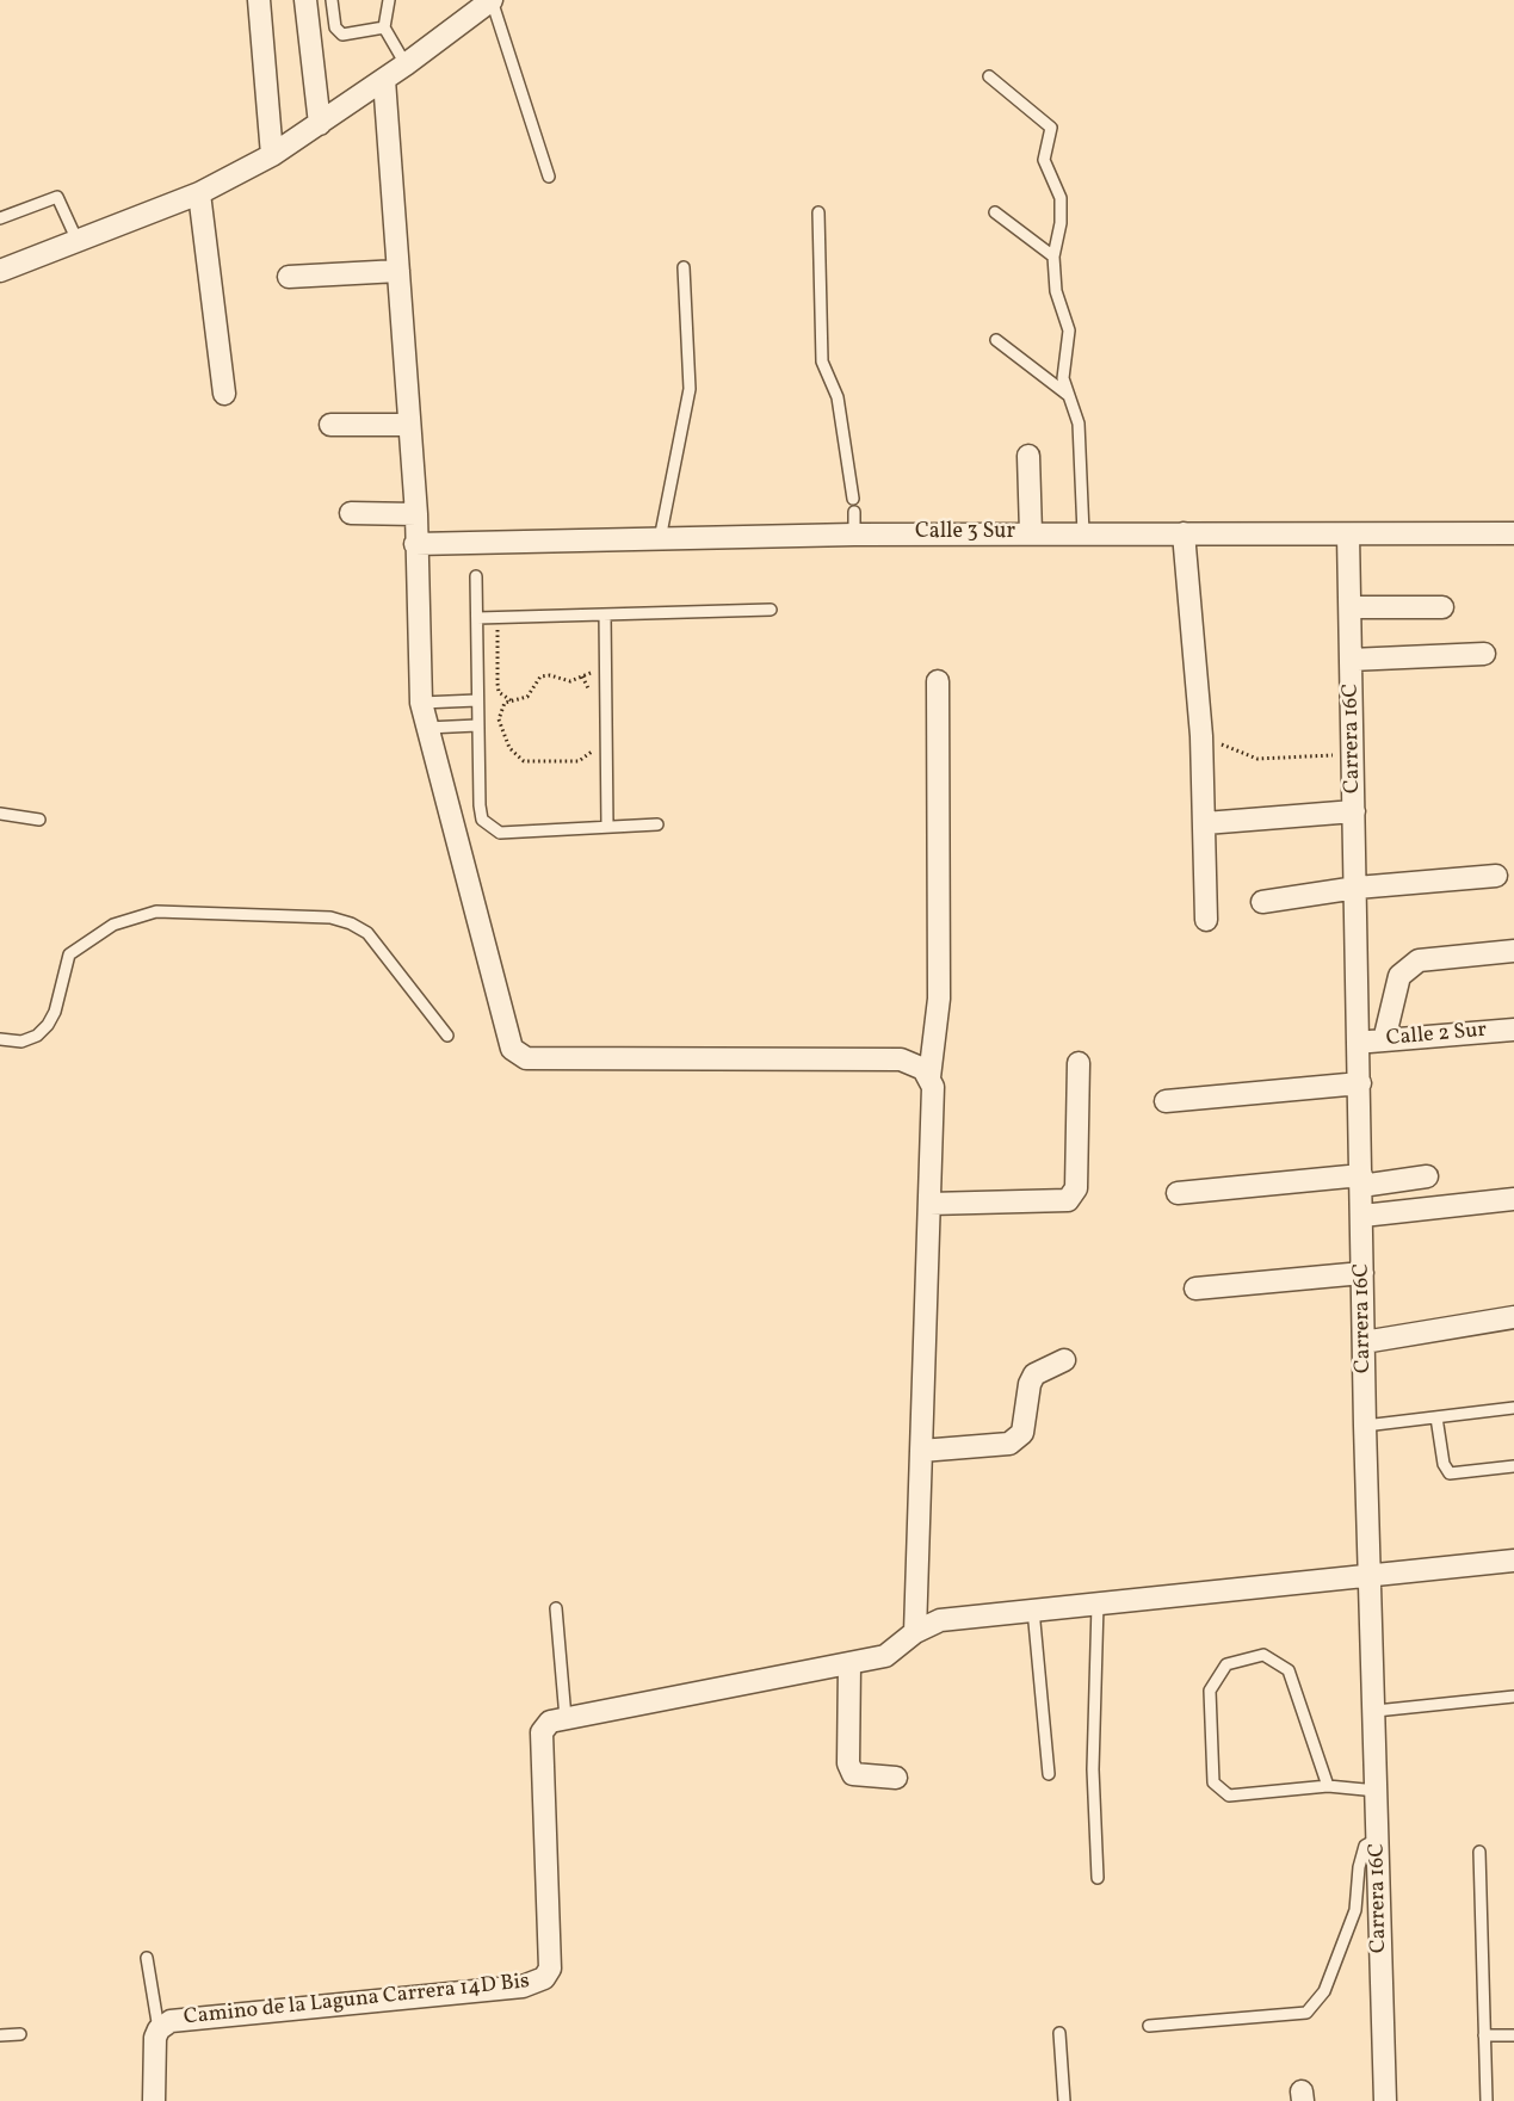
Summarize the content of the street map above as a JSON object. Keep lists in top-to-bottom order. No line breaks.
{"streets":{"street":["Calle 3 Sur","Carrera 16C","Calle 2 Sur","Camino de la Laguna Carrera 14D Bis"]},"crossings":[["Calle 3 Sur","Carrera 16C"],["Carrera 16C","Calle 2 Sur"]]}
